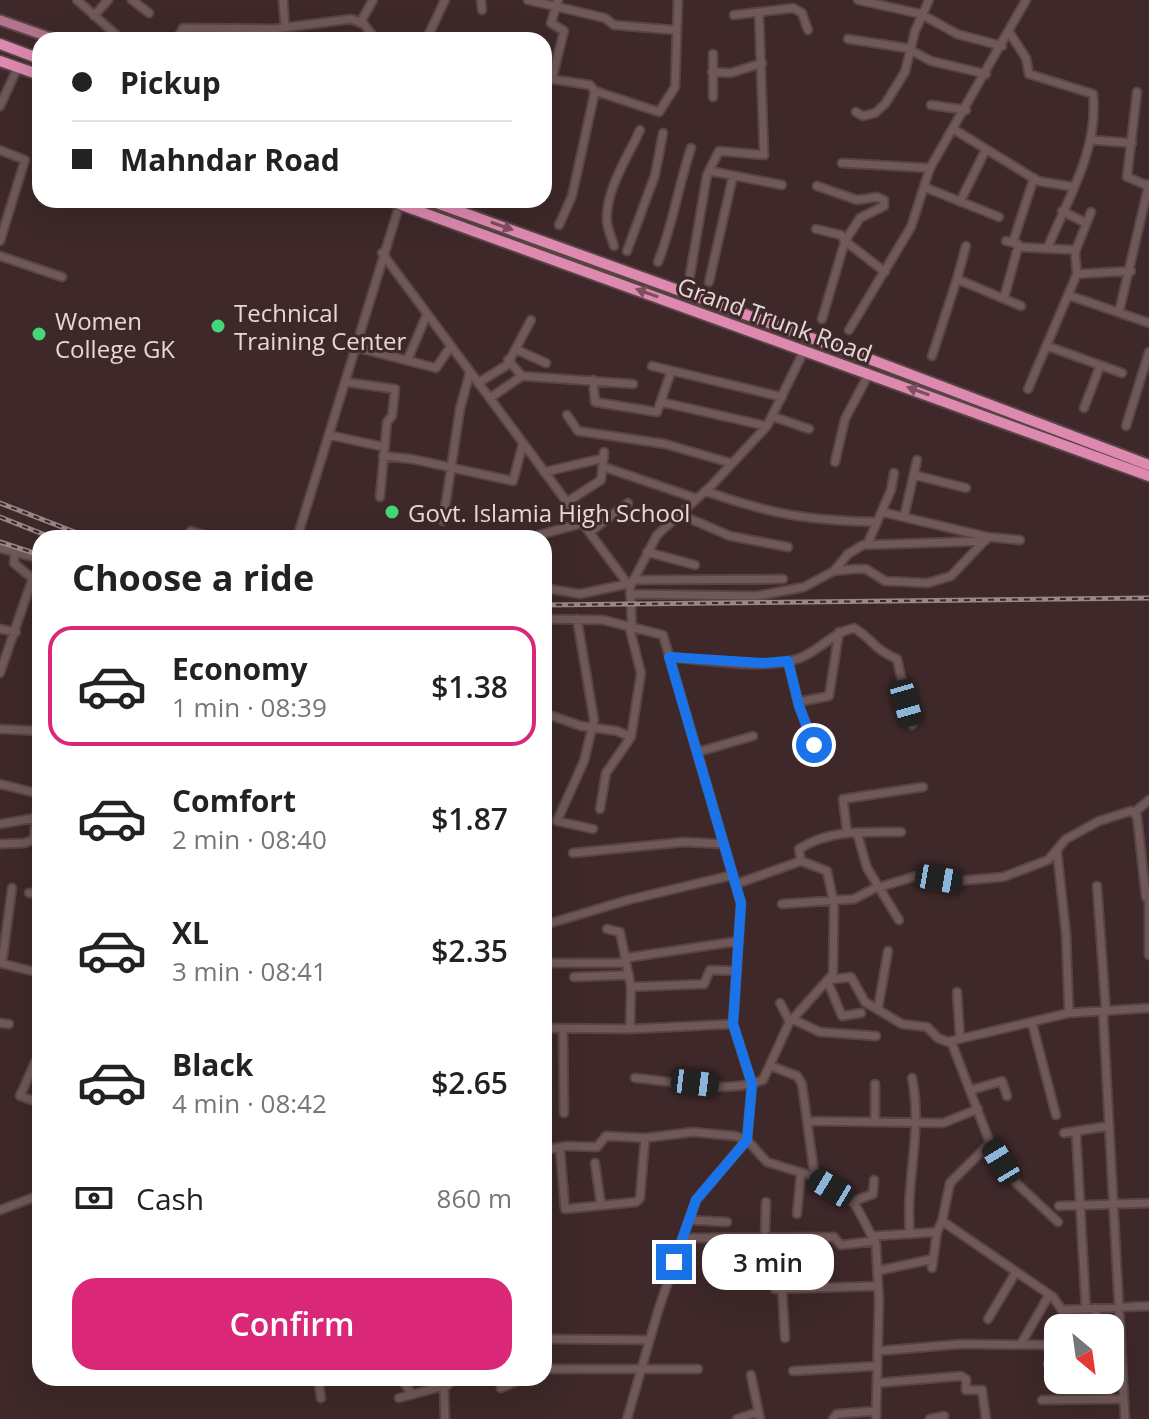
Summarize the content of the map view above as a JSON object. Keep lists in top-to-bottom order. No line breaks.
{"streets":{"highway":["Grand Trunk Road"]},"places":["Technical Training Center","Women College GK","Govt. Islamia High School"],"north":"bottom right","page":{"banner":["Pickup","Mahndar Road"],"heading":"Choose a ride","list":[{"name":"Economy","note":"1 min · 08:39","value":"$1.38"},{"name":"Comfort","note":"2 min · 08:40","value":"$1.87"},{"name":"XL","note":"3 min · 08:41","value":"$2.35"},{"name":"Black","note":"4 min · 08:42","value":"$2.65"}],"pay":["Cash","860 m"],"bubble":"3 min","buttons":"Confirm"}}
